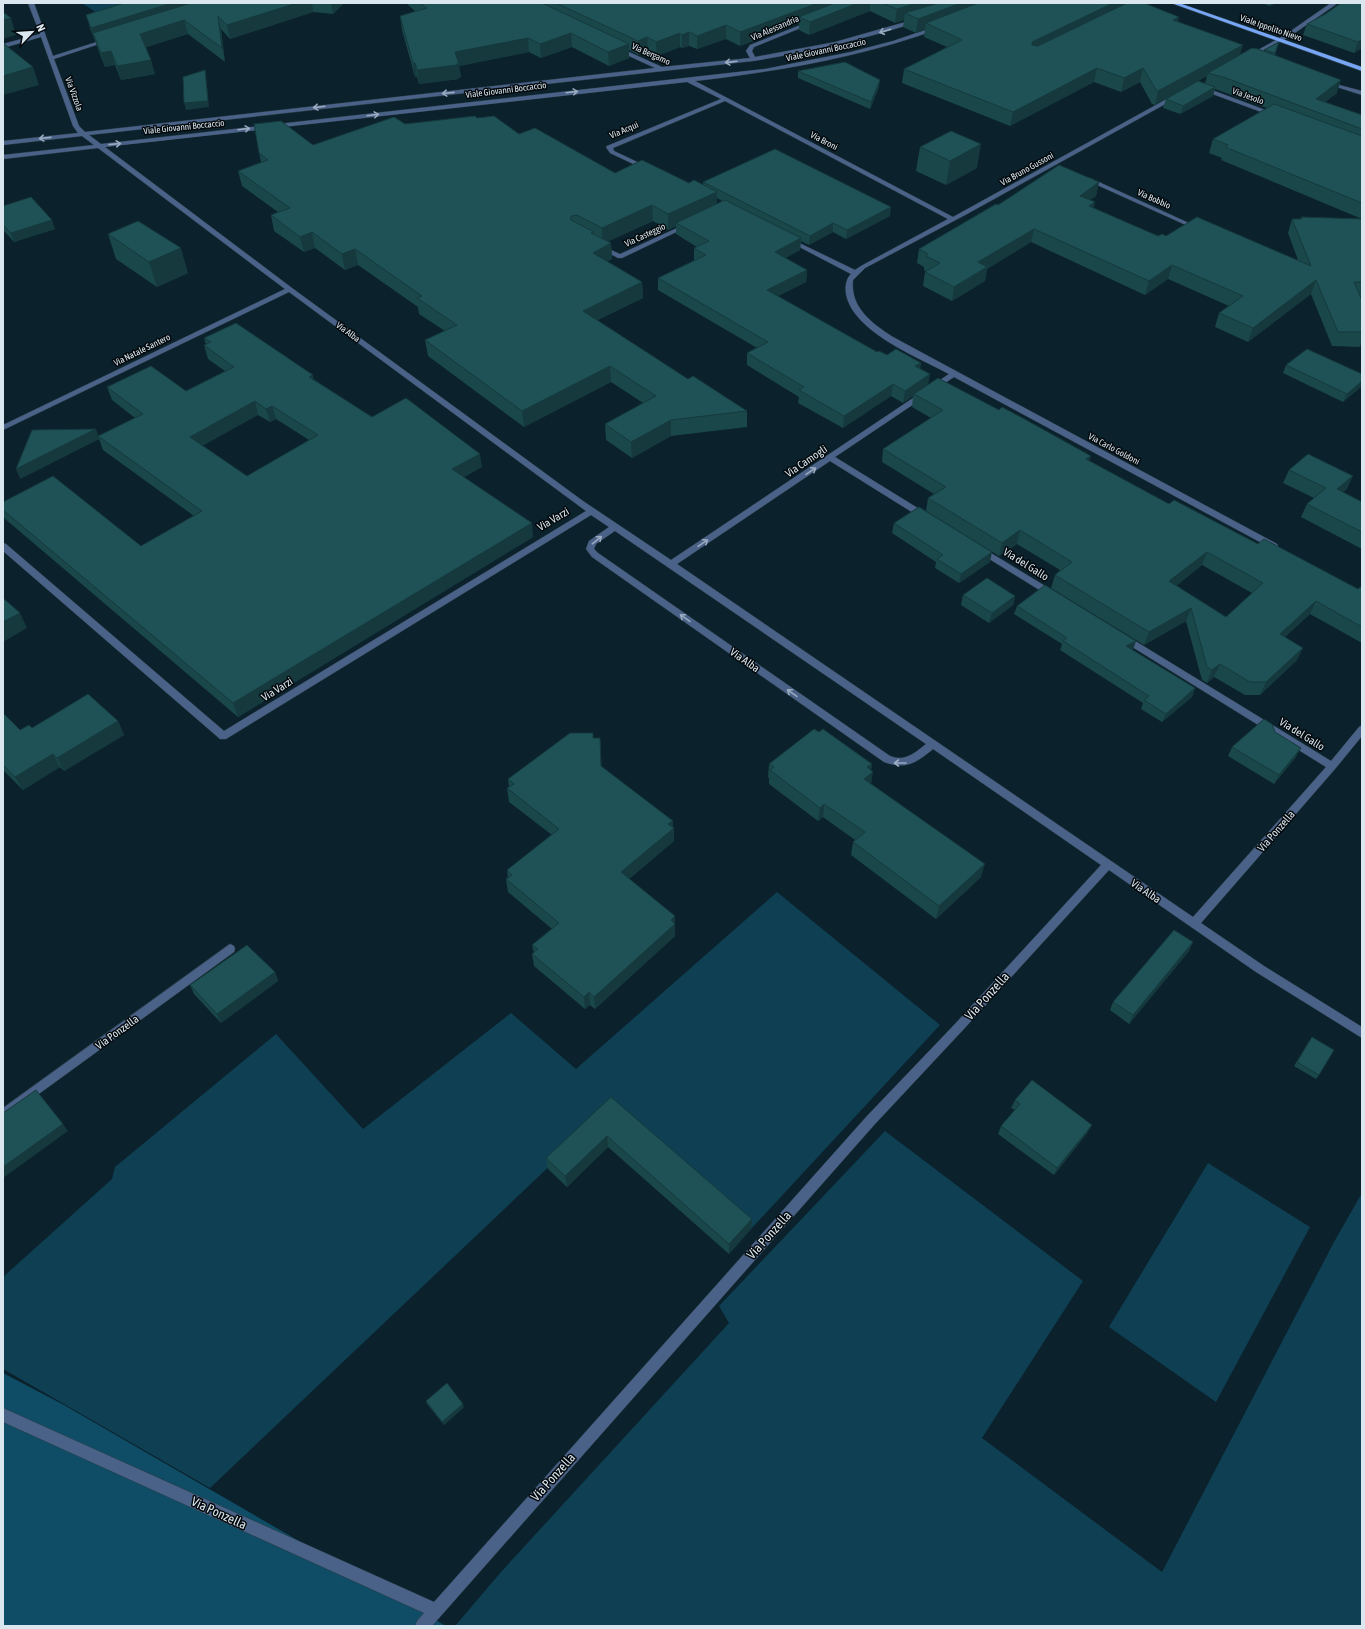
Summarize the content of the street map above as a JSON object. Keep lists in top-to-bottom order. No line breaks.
{"streets":{"main road":["Viale Ippolito Nievo"],"street":["Via Alessandria","Viale Giovanni Boccaccio","Via Bergamo","Via Vizzola","Via Jesolo","Via Acqui","Via Broni","Via Bruno Gussoni","Via Bobbio","Via Casteggio","Via Alba","Via Natale Santero","Via Carlo Goldoni","Via Camogli","Via Varzi","Via del Gallo","Via Ponzella"]},"crossings":[["Via Alessandria","Viale Giovanni Boccaccio"],["Viale Giovanni Boccaccio","Via Bergamo"],["Viale Giovanni Boccaccio","Via Vizzola"],["Viale Giovanni Boccaccio","Via Broni"],["Viale Giovanni Boccaccio","Via Alba"],["Via Bergamo","Via Broni"],["Via Vizzola","Via Alba"],["Via Acqui","Via Broni"],["Via Broni","Via Bruno Gussoni"],["Via Bruno Gussoni","Via Carlo Goldoni"],["Via Alba","Via Natale Santero"],["Via Alba","Via Camogli"],["Via Alba","Via Varzi"],["Via Alba","Via Ponzella"],["Via Carlo Goldoni","Via Camogli"],["Via del Gallo","Via Ponzella"]],"one_way":["Via Camogli"],"north":"top right"}
